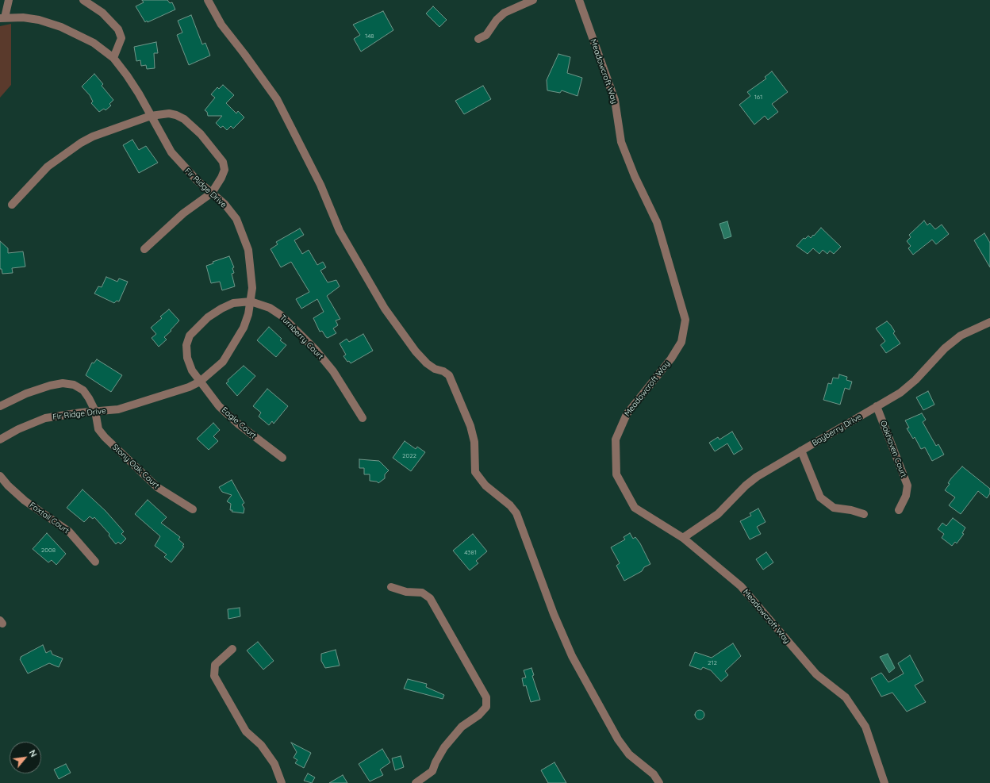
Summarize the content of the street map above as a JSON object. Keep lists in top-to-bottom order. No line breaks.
{"streets":{"street":["Meadowcroft Way","Fir Ridge Drive","Turnberry Court","Eagle Court","Bayberry Drive","Oakhaven Court","Stony Oak Court","Foxtail Court"]},"crossings":[["Meadowcroft Way","Bayberry Drive"],["Fir Ridge Drive","Turnberry Court"],["Fir Ridge Drive","Eagle Court"],["Fir Ridge Drive","Stony Oak Court"],["Turnberry Court","Eagle Court"],["Bayberry Drive","Oakhaven Court"]],"house_numbers":["148","161","2022","2008","4381","212"],"north":"top right"}
